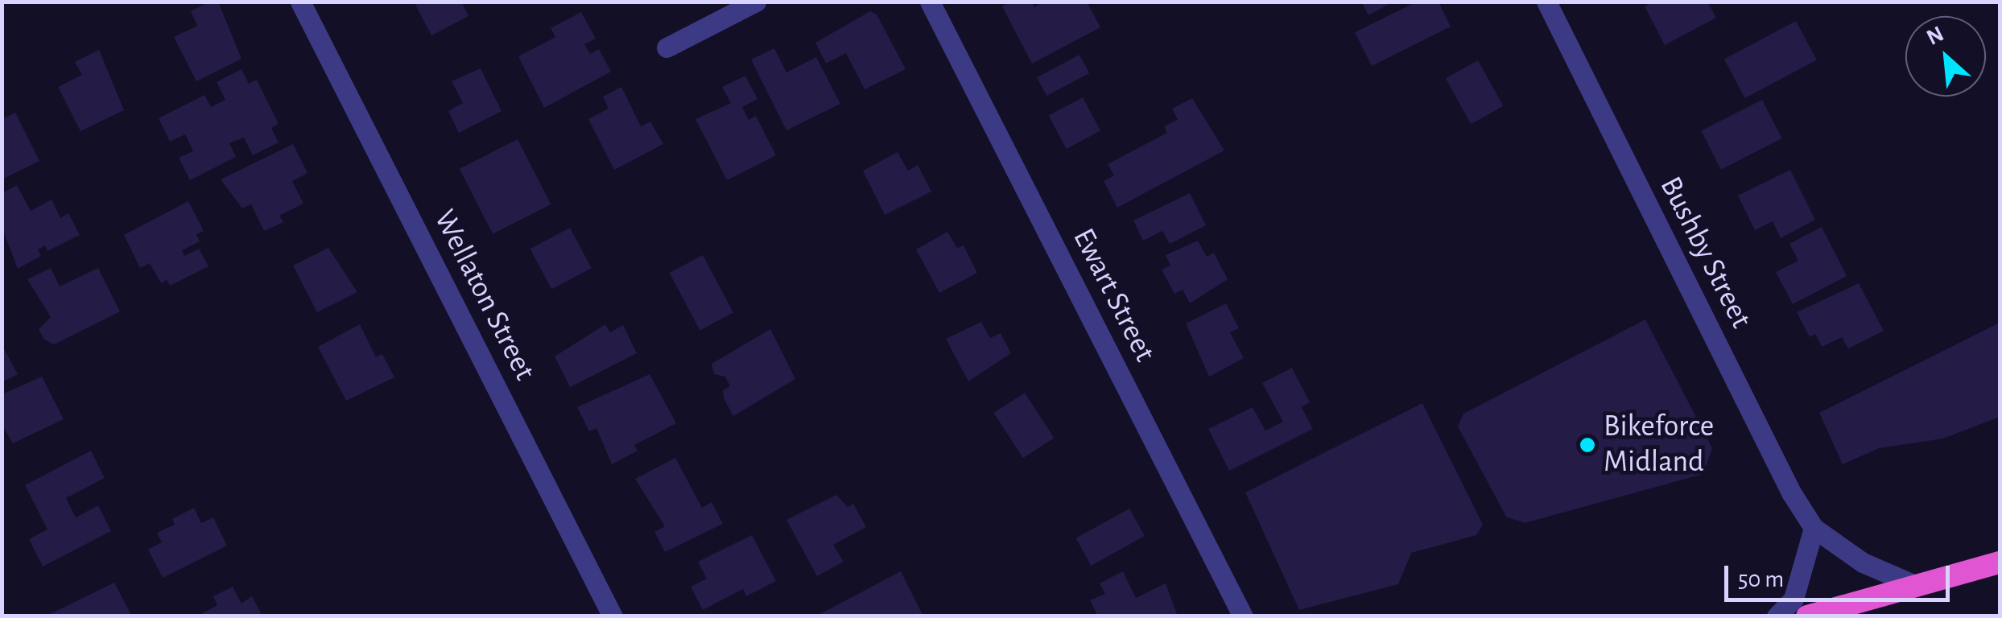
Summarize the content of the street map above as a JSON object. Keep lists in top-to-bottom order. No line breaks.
{"streets":{"street":["Bushby Street","Wellaton Street","Ewart Street"]},"places":["Bikeforce Midland"],"scale_bar":"50 m","north":"top left"}
